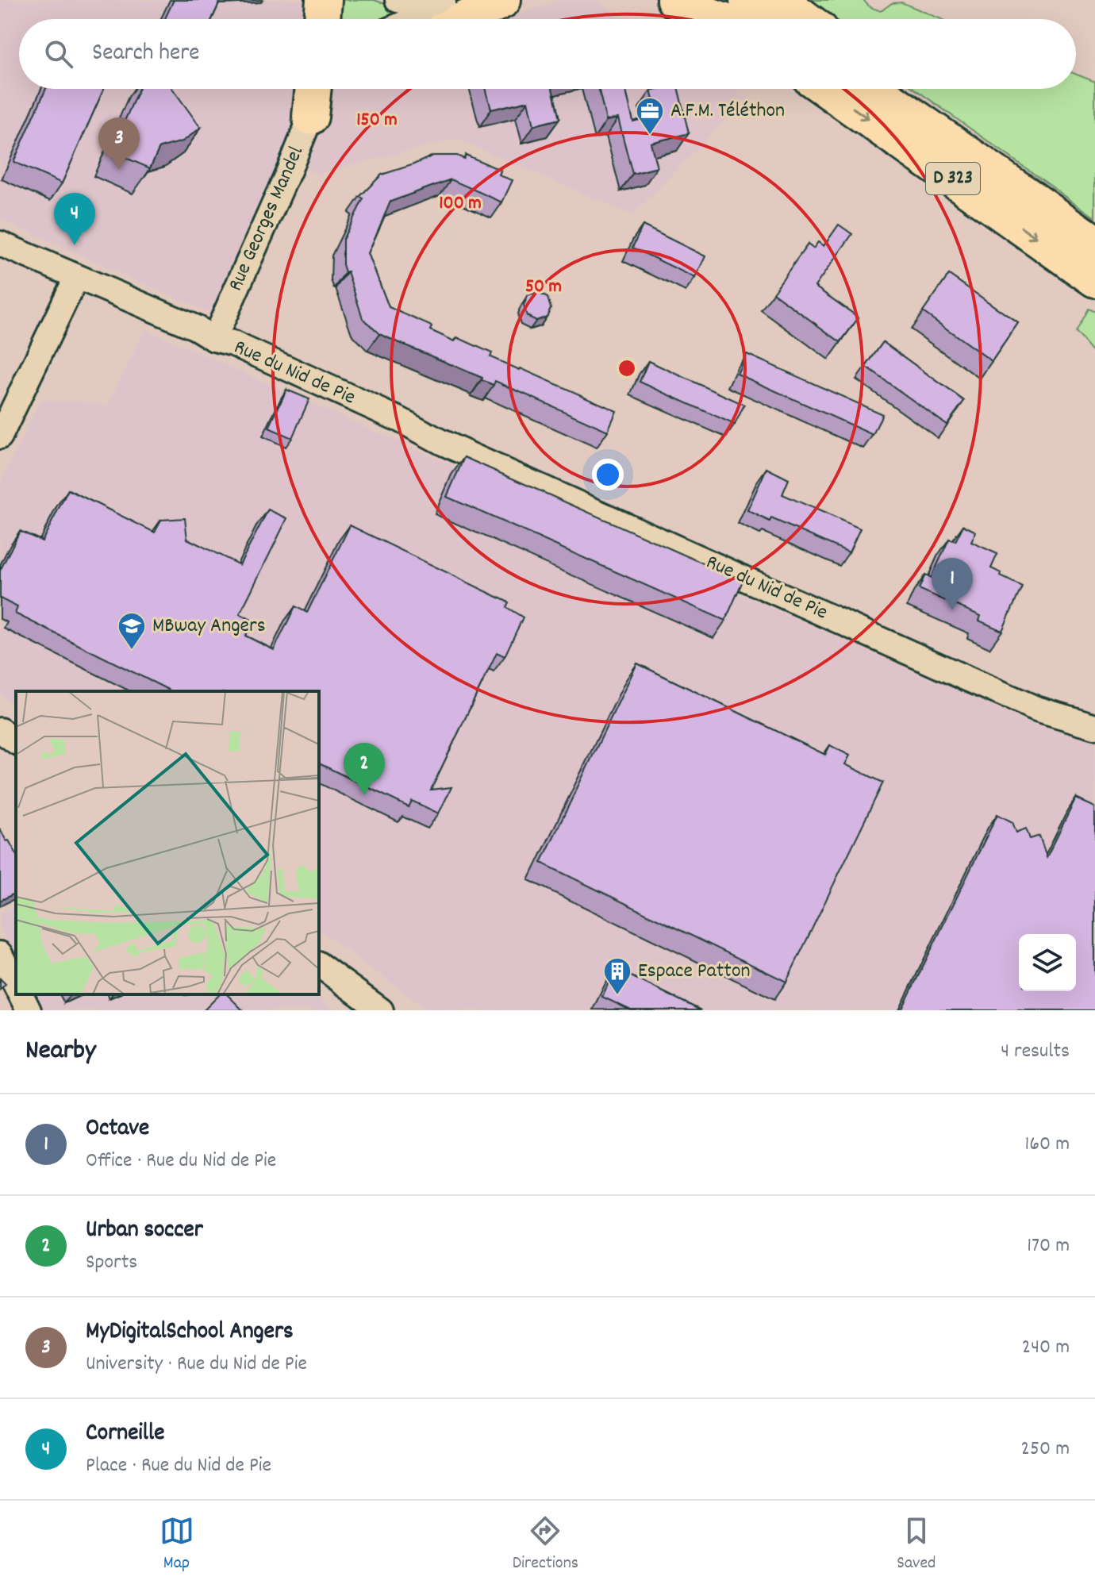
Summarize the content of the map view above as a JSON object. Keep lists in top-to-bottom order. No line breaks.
{"streets":{"highway":["D 323"],"street":["Rue Georges Mandel","Rue du Nid de Pie"]},"crossings":[["Rue Georges Mandel","Rue du Nid de Pie"]],"places":{"office":["A.F.M. Téléthon"],"school or university":["MBway Angers"],"building":["Espace Patton"]},"page":{"search":"Search here","pins":["3","4","1","2"],"heading":["Nearby","4 results"],"list":[{"mark":"1","name":"Octave","note":"Office · Rue du Nid de Pie","value":"160 m"},{"mark":"2","name":"Urban soccer","note":"Sports","value":"170 m"},{"mark":"3","name":"MyDigitalSchool Angers","note":"University · Rue du Nid de Pie","value":"240 m"},{"mark":"4","name":"Corneille","note":"Place · Rue du Nid de Pie","value":"250 m"}],"nav":["Map","Directions","Saved"]},"rings":["150 m","100 m","50 m"]}
